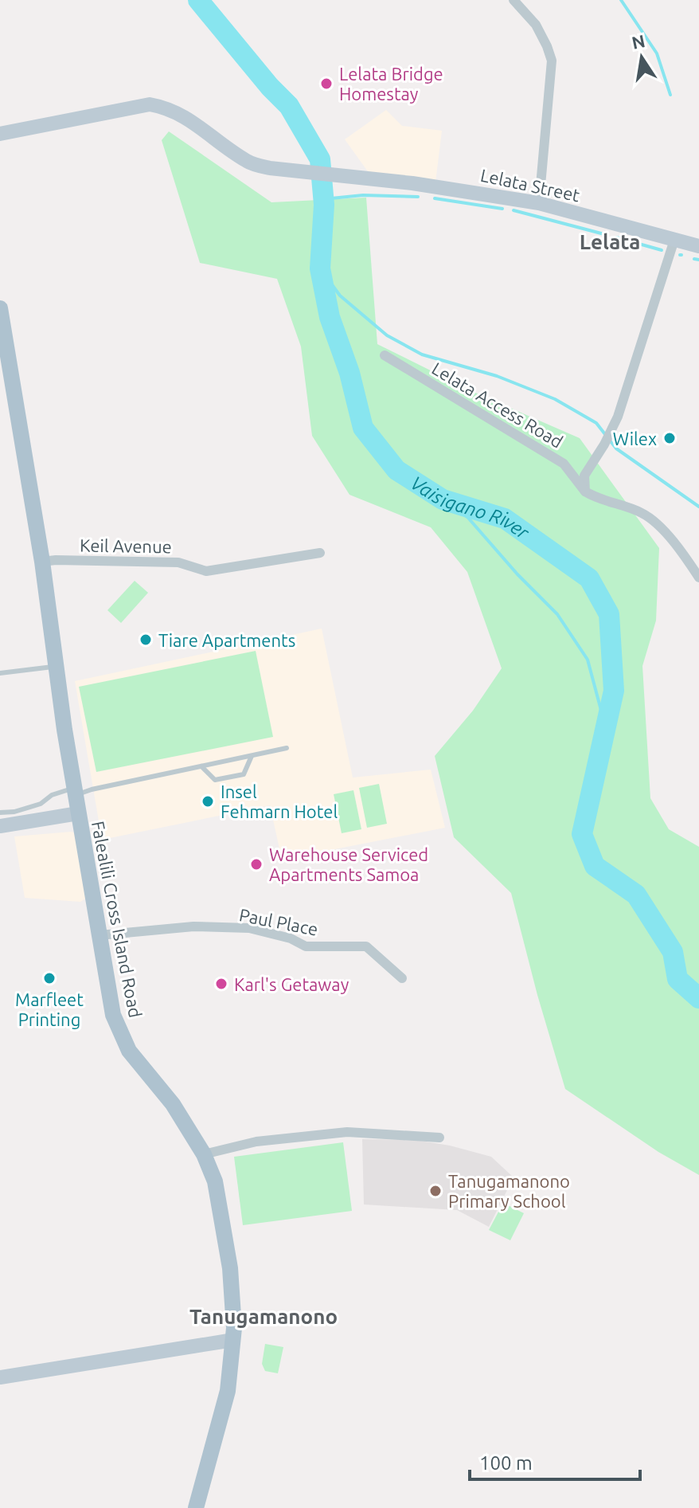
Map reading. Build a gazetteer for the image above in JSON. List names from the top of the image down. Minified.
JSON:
{"streets":{"main road":["Lelata Street","Falealili Cross Island Road"],"street":["Lelata Access Road","Keil Avenue","Paul Place"]},"crossings":[["Keil Avenue","Falealili Cross Island Road"],["Falealili Cross Island Road","Paul Place"]],"districts":["Lelata","Tanugamanono"],"water":["Vaisigano River"],"places":["Lelata Bridge Homestay","Wilex","Tiare Apartments","Insel Fehmarn Hotel","Warehouse Serviced Apartments Samoa","Marfleet Printing","Karl's Getaway","Tanugamanono Primary School"],"scale_bar":"100 m","north":"top"}
